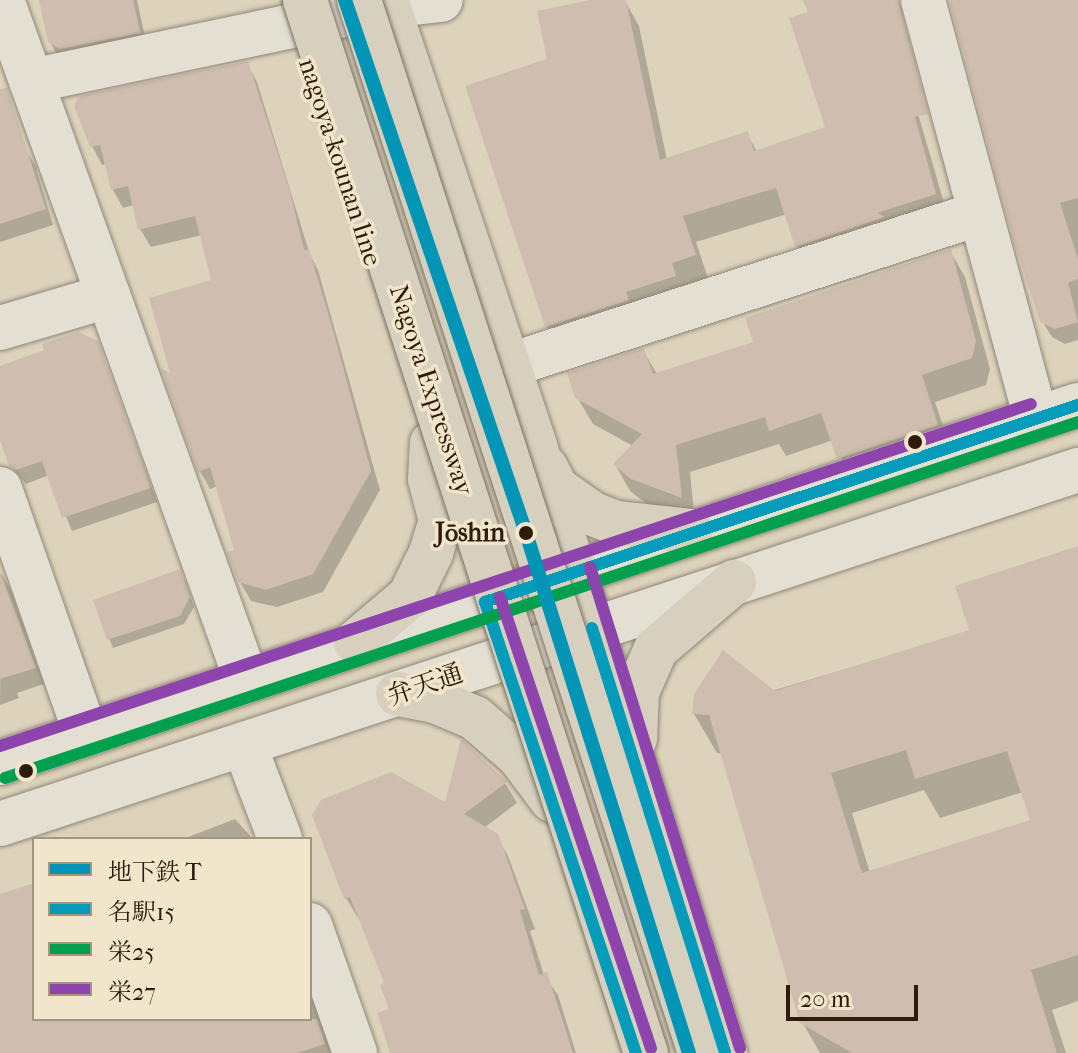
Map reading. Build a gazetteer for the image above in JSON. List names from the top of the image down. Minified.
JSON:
{"streets":{"main road":["nagoya-kounan line","Nagoya Expressway"],"street":["弁天通"]},"crossings":[["nagoya-kounan line","Nagoya Expressway"],["nagoya-kounan line","弁天通"]],"places":["Jōshin"],"lines":["metro line T","transit line 栄27","transit line 名駅15","transit line 栄25"],"legend":["地下鉄 T","名駅15","栄25","栄27"],"scale_bar":"20 m"}
